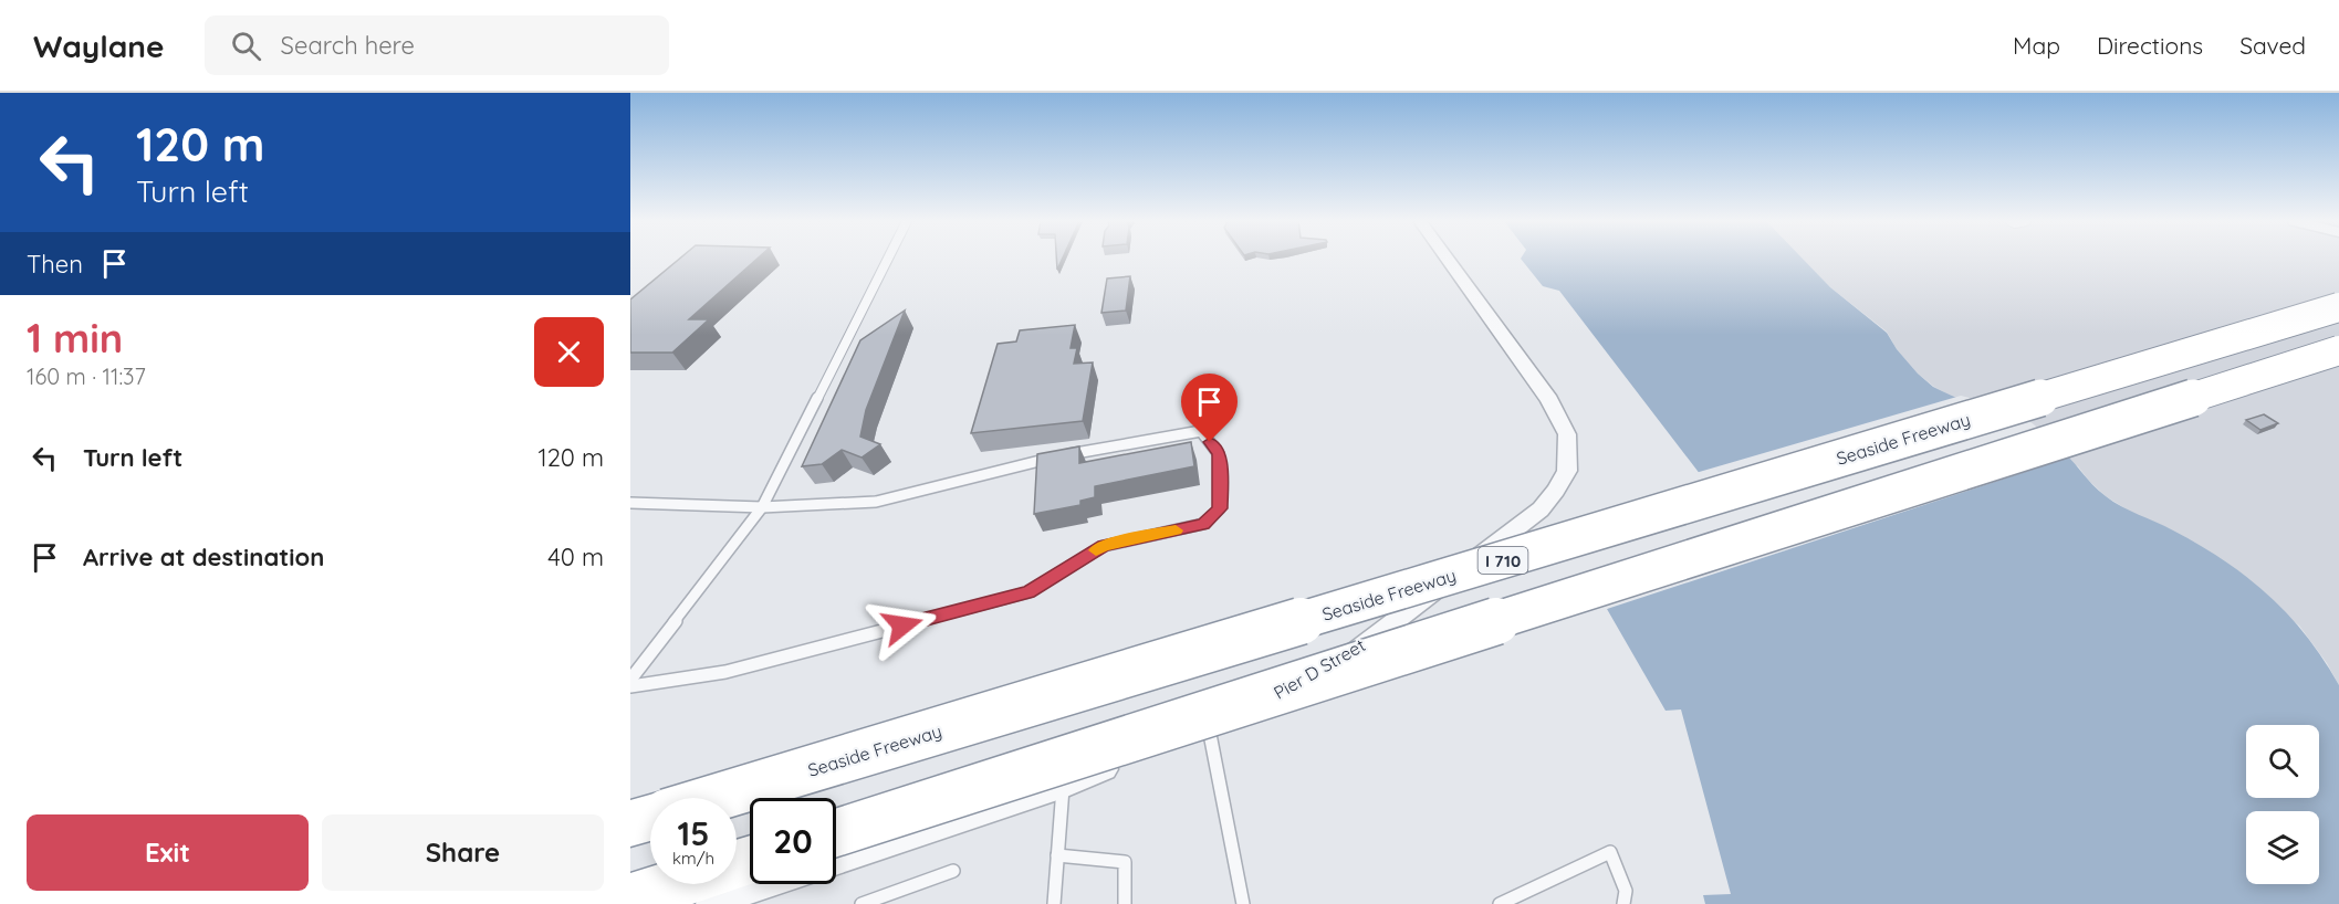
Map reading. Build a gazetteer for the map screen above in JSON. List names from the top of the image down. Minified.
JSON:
{"streets":{"highway":["Seaside Freeway","I 710"],"street":["Pier D Street"]},"page":{"header":"Waylane","search":"Search here","nav":["Map","Directions","Saved"],"turn":["120 m","Turn left"],"then":"Then","heading":["1 min","160 m · 11:37"],"list":[{"name":"Turn left","value":"120 m"},{"name":"Arrive at destination","value":"40 m"}],"speed":"15 km/h","limit":"20","buttons":["Exit","Share"]}}
